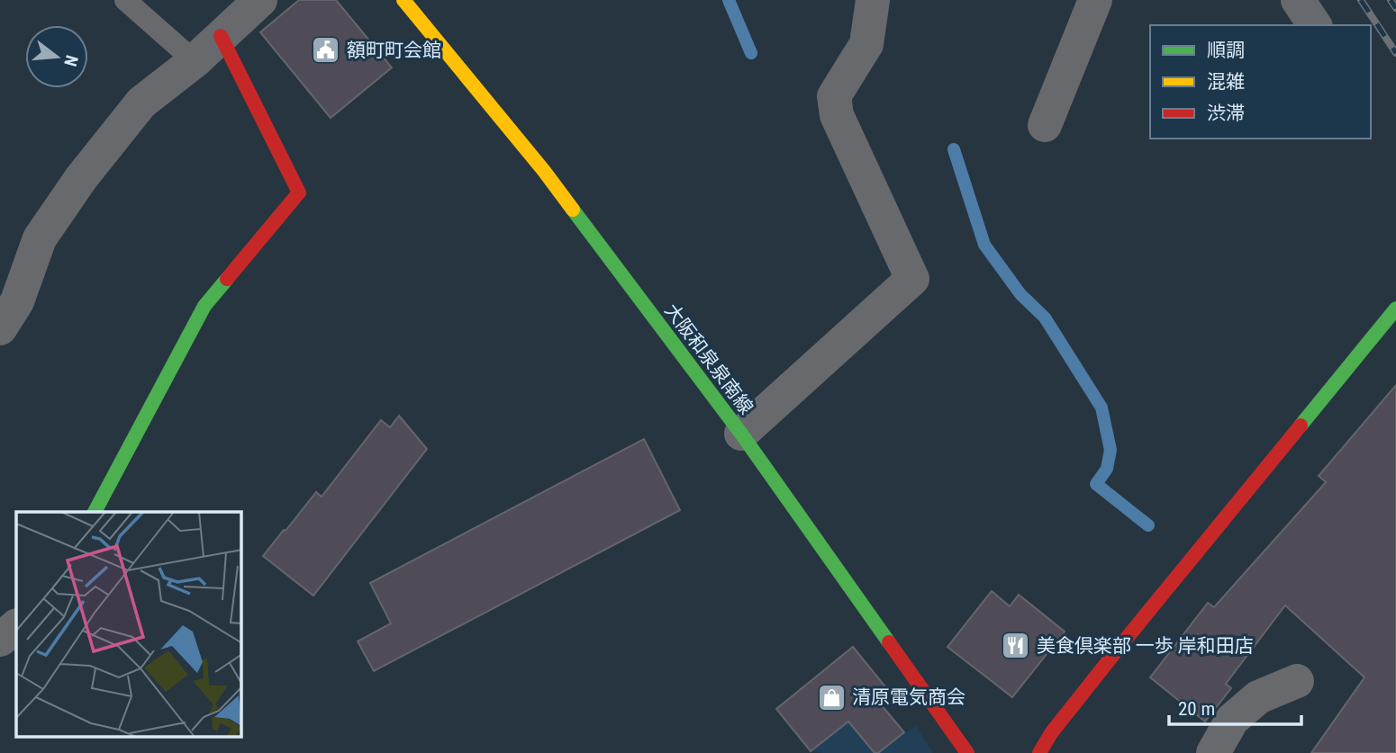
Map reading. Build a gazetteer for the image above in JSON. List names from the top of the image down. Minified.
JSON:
{"streets":{"street":["大阪和泉泉南線"]},"places":{"public building":["額町町会館"],"restaurant":["美食倶楽部 一歩 岸和田店"],"shop":["清原電気商会"]},"legend":["順調","混雑","渋滞"],"scale_bar":"20 m","north":"right"}
